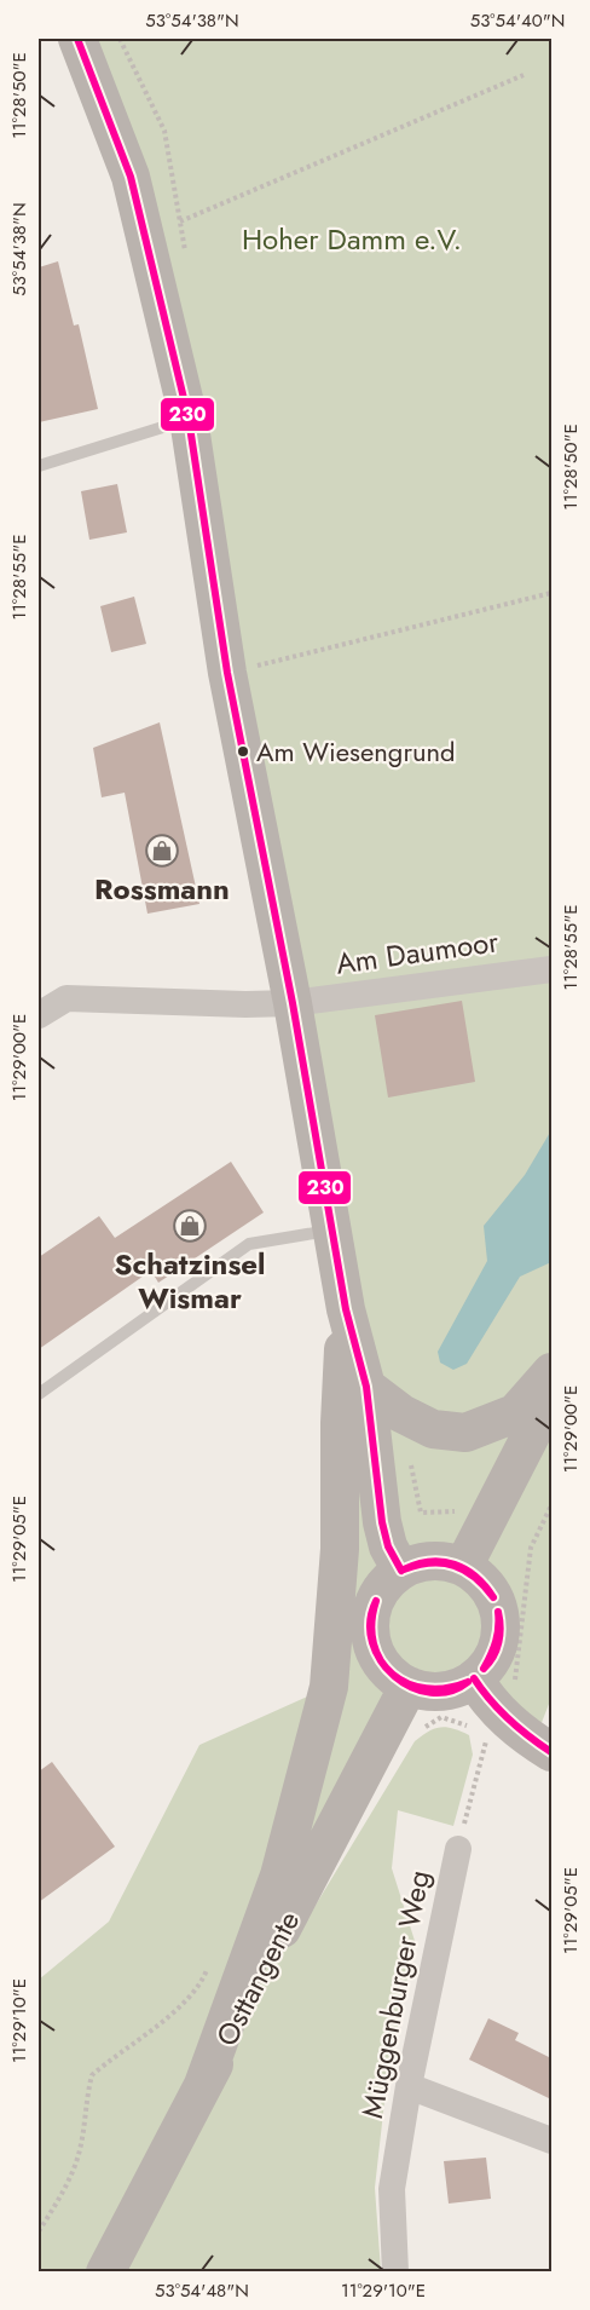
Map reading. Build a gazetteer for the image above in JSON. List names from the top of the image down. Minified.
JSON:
{"streets":{"main road":["Osttangente"],"street":["Am Daumoor","Müggenburger Weg"]},"parks":["Hoher Damm e.V."],"places":{"other":["Am Wiesengrund"],"shop":["Rossmann","Schatzinsel Wismar"]},"lines":["transit line 230"],"coordinates":["53°54'38\"N","53°54'40\"N","11°28'50\"E","11°28'55\"E","11°29'00\"E","11°29'05\"E","11°29'10\"E","53°54'48\"N"]}
